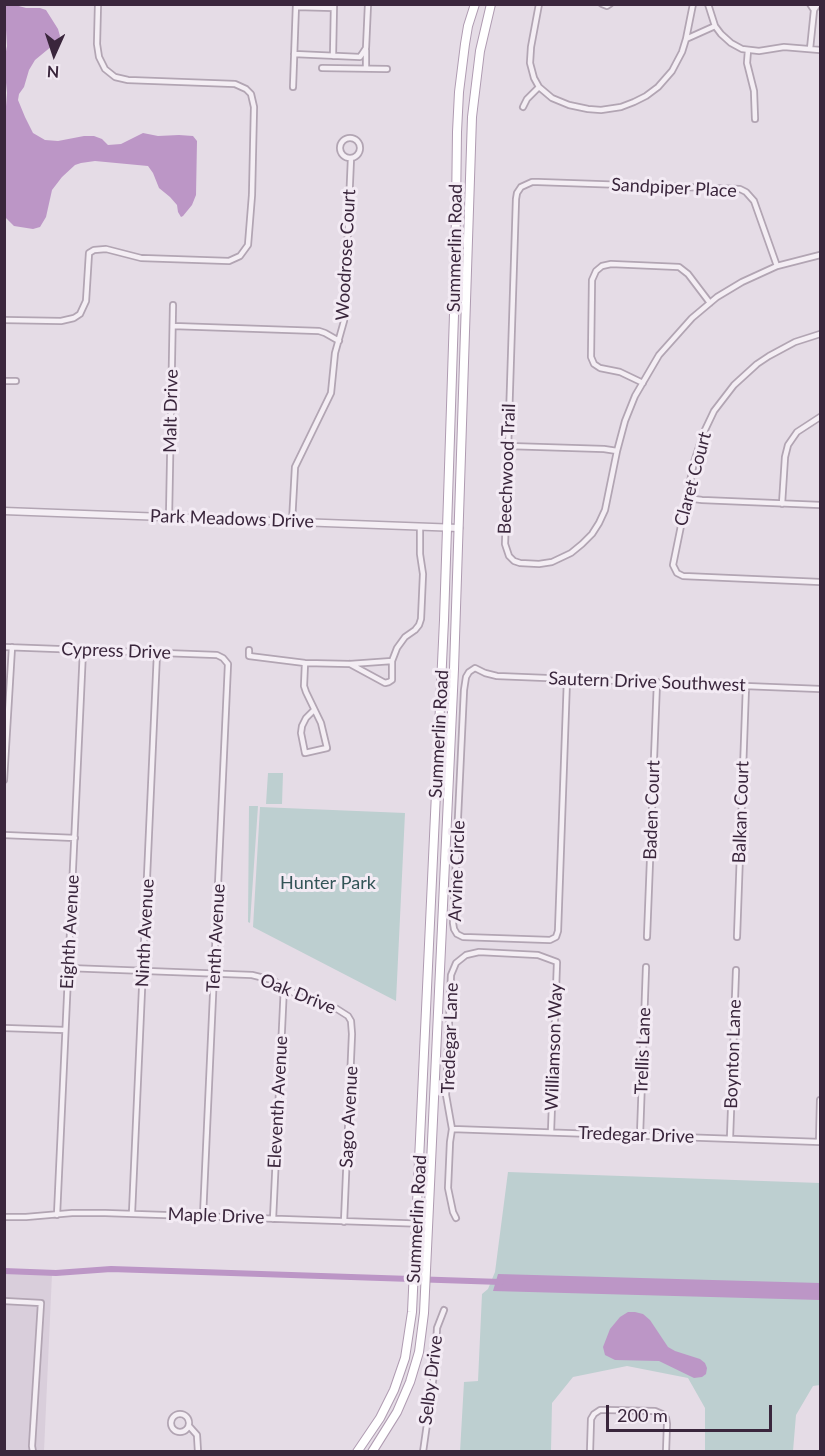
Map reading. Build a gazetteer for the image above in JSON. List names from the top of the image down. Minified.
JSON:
{"streets":{"main road":["Summerlin Road"],"street":["Sandpiper Place","Woodrose Court","Malt Drive","Beechwood Trail","Claret Court","Park Meadows Drive","Cypress Drive","Sautern Drive Southwest","Baden Court","Balkan Court","Arvine Circle","Eighth Avenue","Ninth Avenue","Tenth Avenue","Oak Drive","Tredegar Lane","Williamson Way","Trellis Lane","Boynton Lane","Eleventh Avenue","Sago Avenue","Tredegar Drive","Maple Drive","Selby Drive"]},"crossings":[["Sandpiper Place","Beechwood Trail"],["Summerlin Road","Park Meadows Drive"],["Summerlin Road","Maple Drive"],["Woodrose Court","Park Meadows Drive"],["Malt Drive","Park Meadows Drive"],["Cypress Drive","Eighth Avenue"],["Cypress Drive","Ninth Avenue"],["Cypress Drive","Tenth Avenue"],["Sautern Drive Southwest","Baden Court"],["Sautern Drive Southwest","Balkan Court"],["Sautern Drive Southwest","Arvine Circle"],["Eighth Avenue","Oak Drive"],["Eighth Avenue","Maple Drive"],["Ninth Avenue","Oak Drive"],["Ninth Avenue","Maple Drive"],["Tenth Avenue","Oak Drive"],["Tenth Avenue","Maple Drive"],["Oak Drive","Eleventh Avenue"],["Oak Drive","Sago Avenue"],["Tredegar Lane","Williamson Way"],["Tredegar Lane","Tredegar Drive"],["Williamson Way","Tredegar Drive"],["Trellis Lane","Tredegar Drive"],["Boynton Lane","Tredegar Drive"],["Eleventh Avenue","Maple Drive"],["Sago Avenue","Maple Drive"]],"parks":["Hunter Park"],"scale_bar":"200 m","north":"bottom"}
